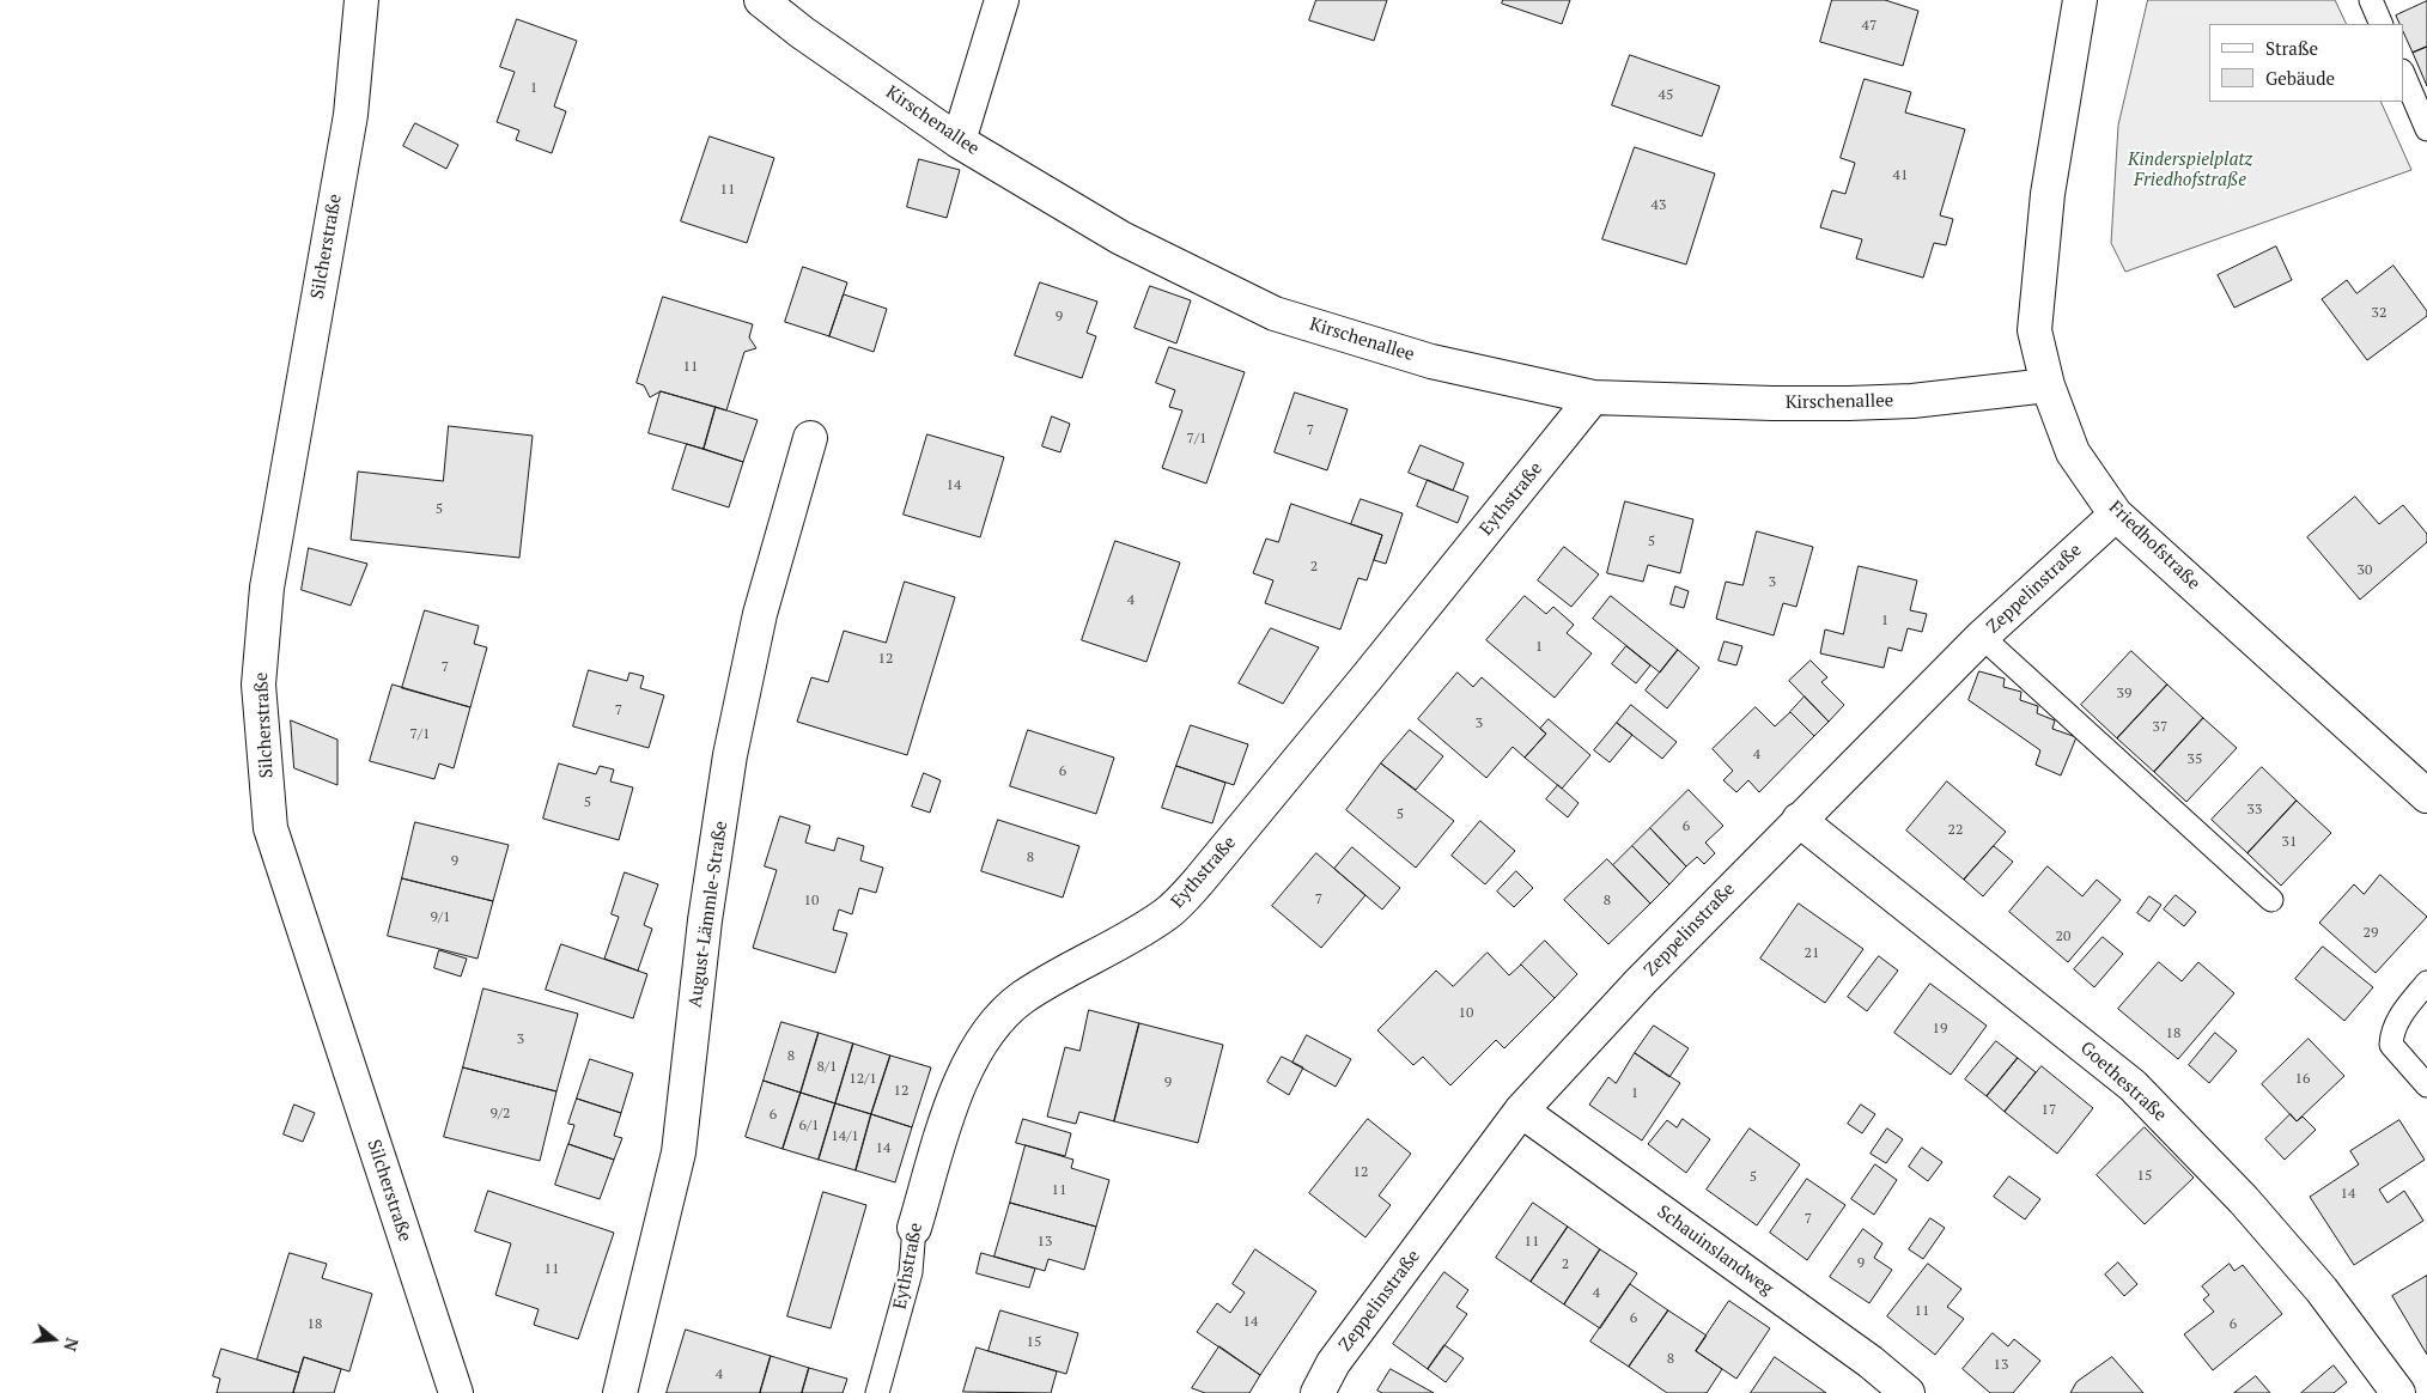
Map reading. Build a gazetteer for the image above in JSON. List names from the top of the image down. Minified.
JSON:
{"streets":{"street":["Kirschenallee","Silcherstraße","Eythstraße","Friedhofstraße","Zeppelinstraße","August-Lämmle-Straße","Goethestraße","Schauinslandweg"]},"crossings":[["Kirschenallee","Eythstraße"],["Kirschenallee","Friedhofstraße"],["Friedhofstraße","Zeppelinstraße"],["Zeppelinstraße","Goethestraße"],["Zeppelinstraße","Schauinslandweg"]],"parks":["Kinderspielplatz Friedhofstraße"],"house_numbers":["47","1","45","41","11","43","32","9","11","7","7/1","14","5","5","2","30","3","4","1","1","12","7","39","7","3","37","7/1","4","35","6","5","33","5","6","22","31","8","9","7","10","8","9/1","29","20","21","10","19","18","3","8","8/1","12/1","16","9","12","1","17","9/2","6","6/1","14/1","14","12","15","5","11","14","7","13","11","9","2","11","4","11","6","14","18","6","15","8","13","4"],"legend":["Straße","Gebäude"],"north":"right"}
